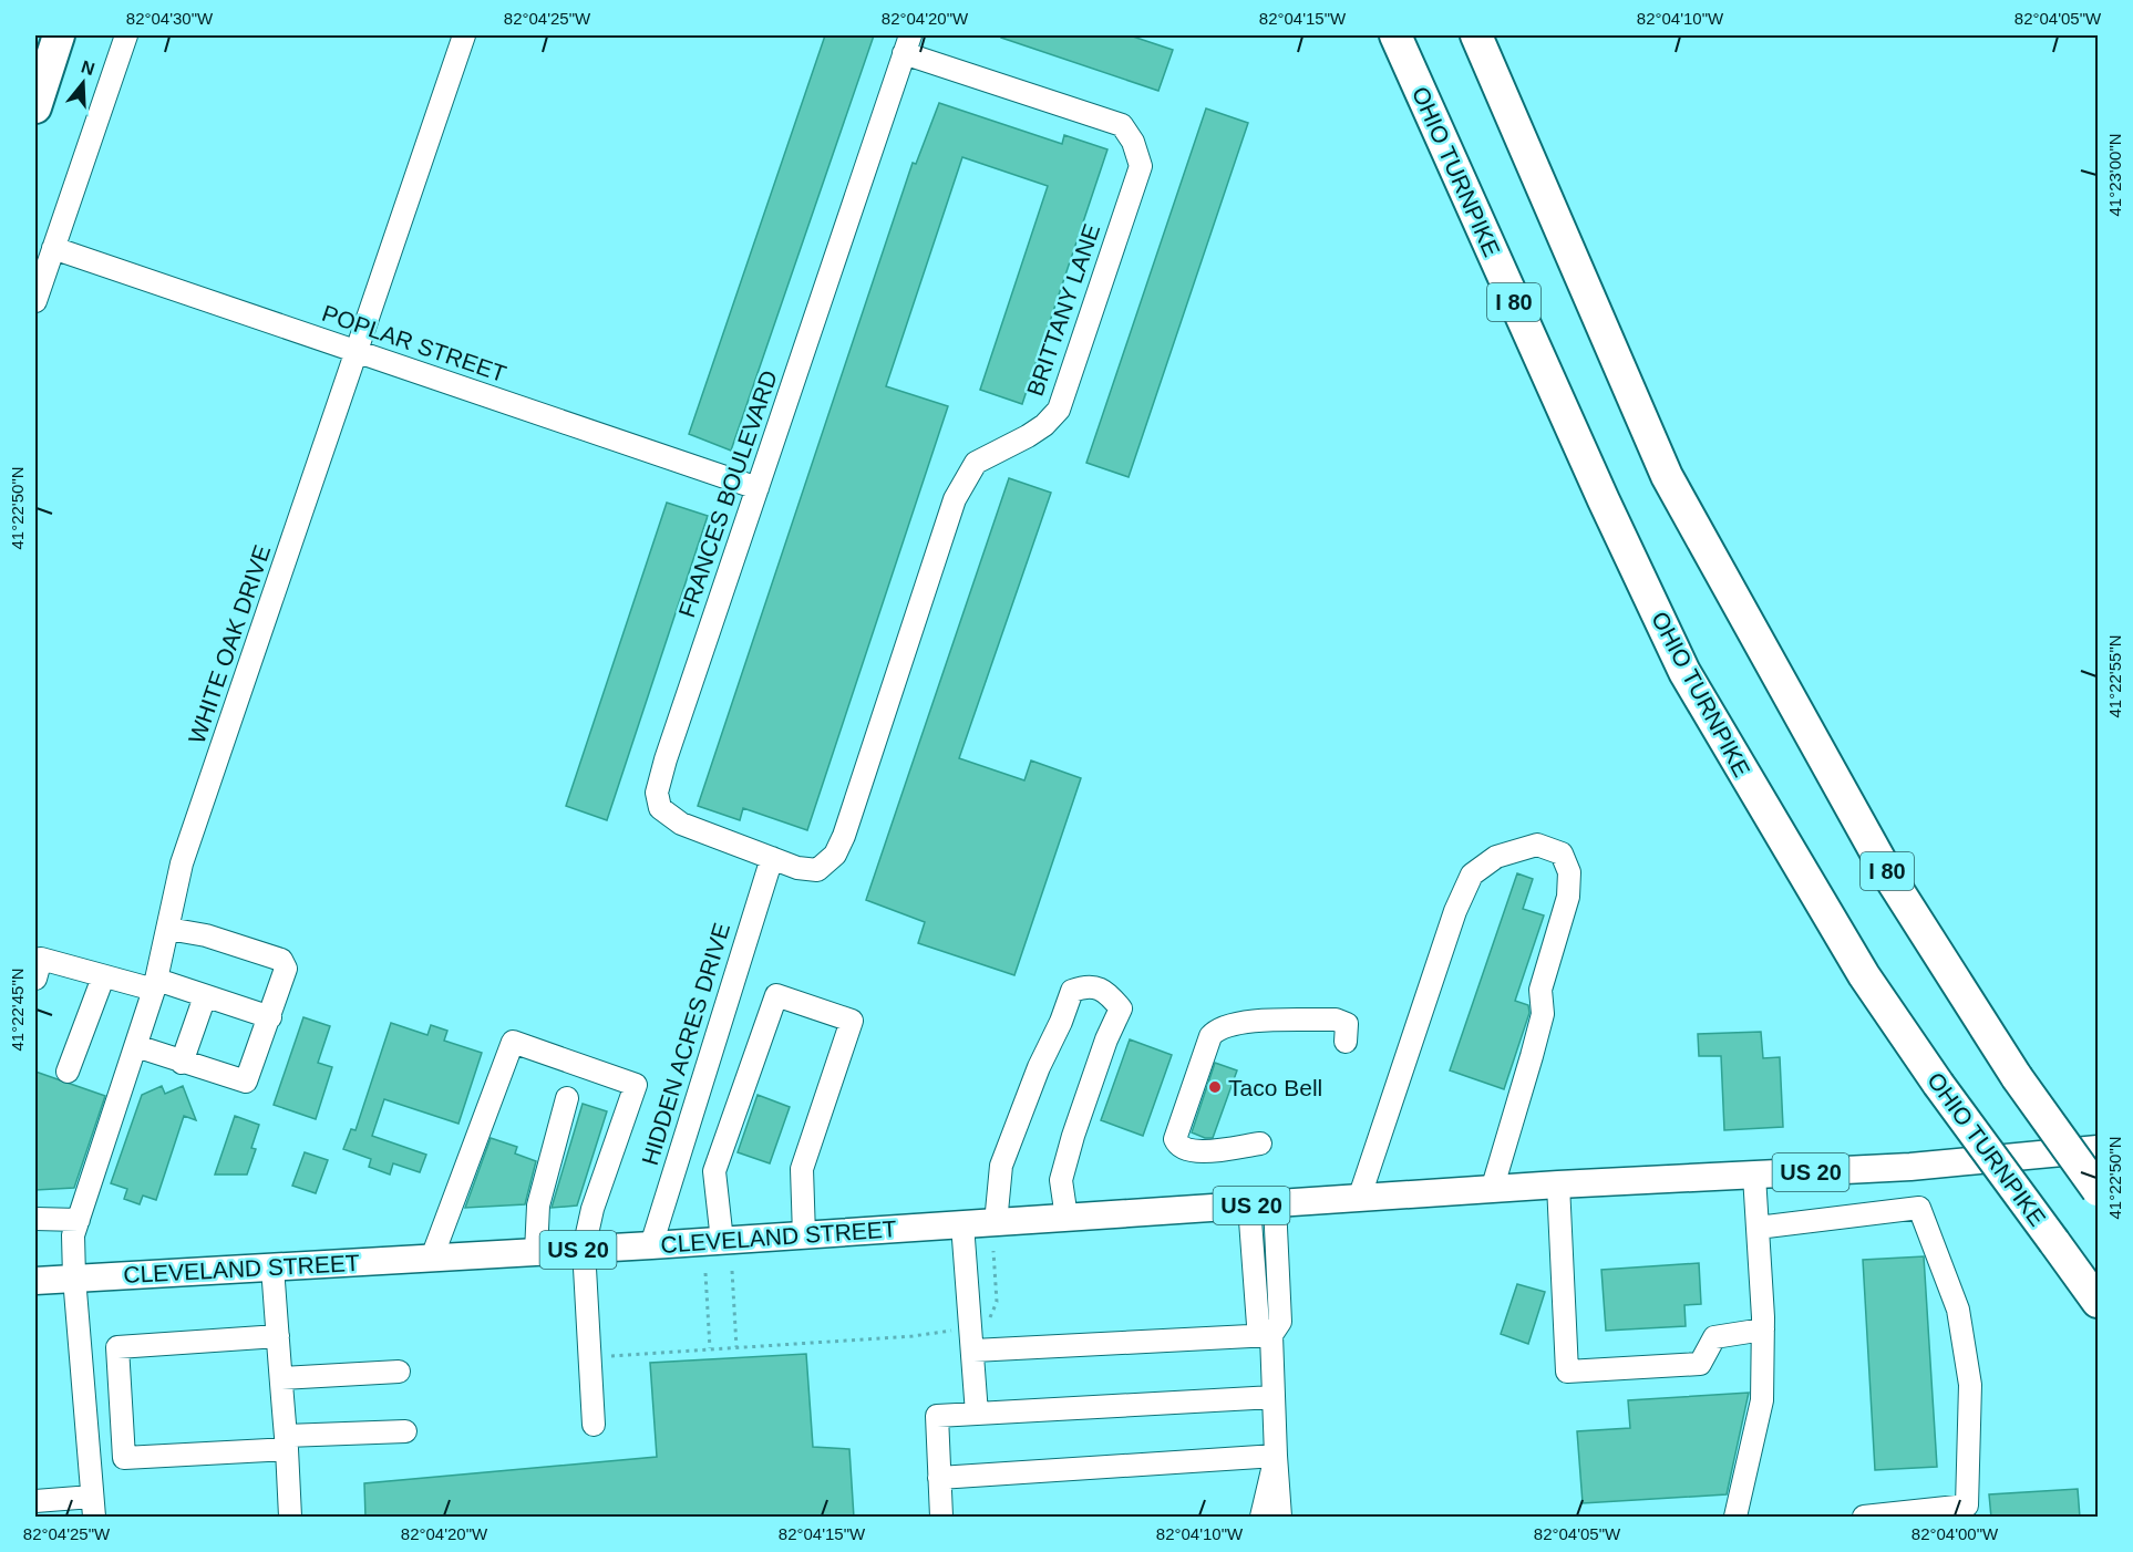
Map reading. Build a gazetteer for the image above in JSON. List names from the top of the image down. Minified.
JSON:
{"streets":{"highway":["OHIO TURNPIKE","I 80"],"main road":["US 20","CLEVELAND STREET"],"street":["BRITTANY LANE","POPLAR STREET","FRANCES BOULEVARD","WHITE OAK DRIVE","HIDDEN ACRES DRIVE"]},"crossings":[["BRITTANY LANE","FRANCES BOULEVARD"],["POPLAR STREET","FRANCES BOULEVARD"],["POPLAR STREET","WHITE OAK DRIVE"],["FRANCES BOULEVARD","HIDDEN ACRES DRIVE"],["WHITE OAK DRIVE","CLEVELAND STREET"],["HIDDEN ACRES DRIVE","CLEVELAND STREET"],["US 20","CLEVELAND STREET"]],"places":["Taco Bell"],"north":"top","coordinates":["82°04'30\"W","82°04'25\"W","82°04'20\"W","82°04'15\"W","82°04'10\"W","82°04'05\"W","41°23'00\"N","41°22'50\"N","41°22'55\"N","41°22'45\"N","82°04'00\"W"]}
